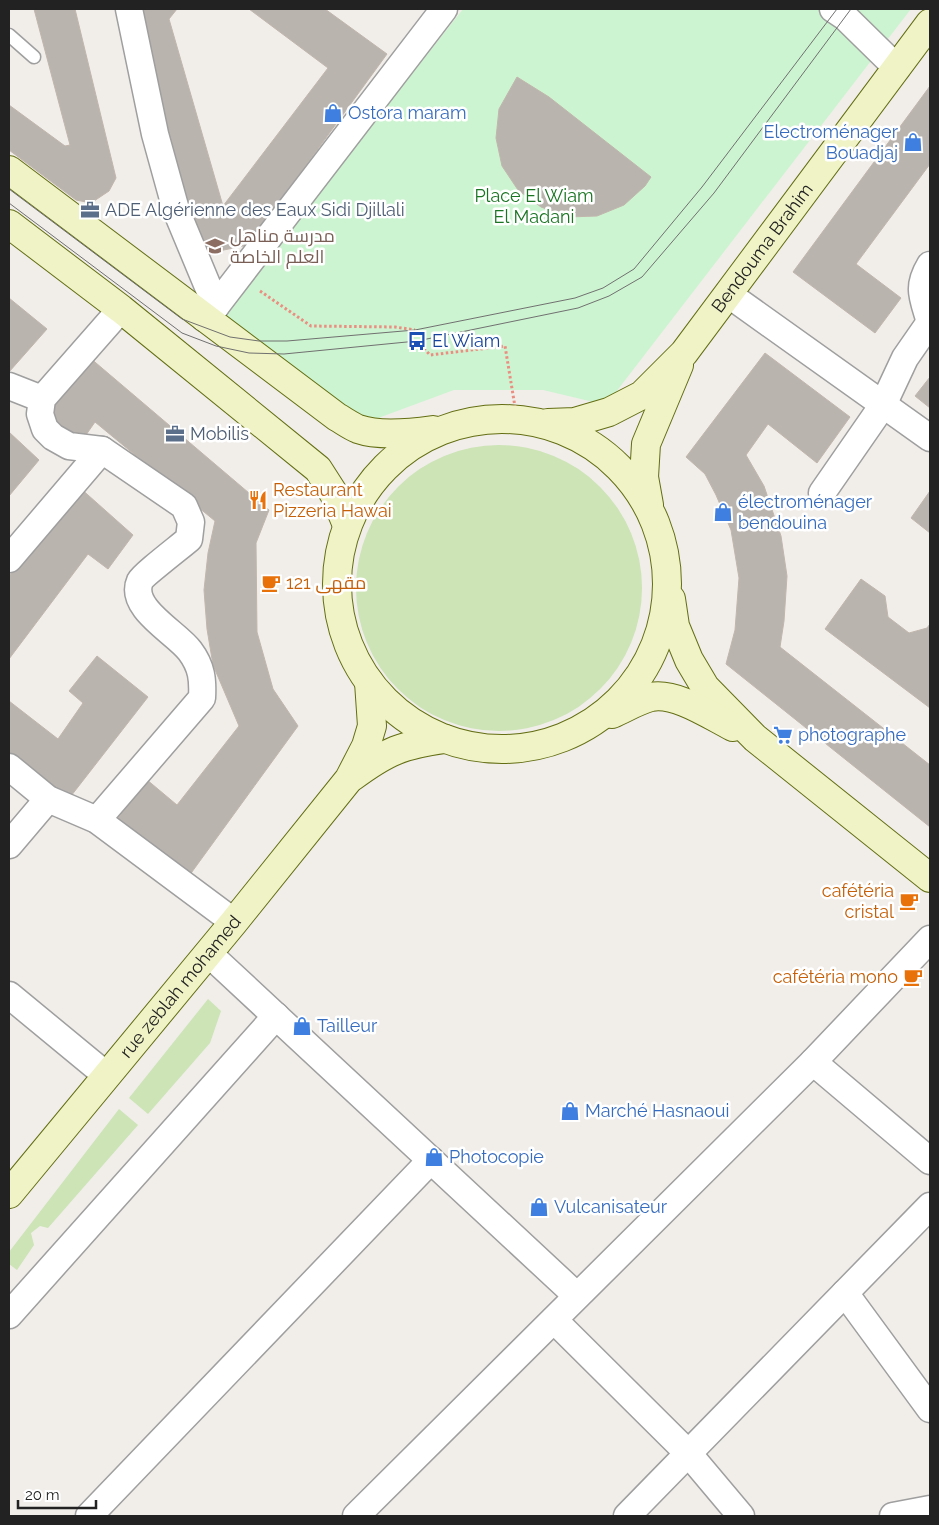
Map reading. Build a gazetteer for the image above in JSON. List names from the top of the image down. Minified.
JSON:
{"streets":{"main road":["Bendouma Brahim","rue zeblah mohamed"]},"parks":["Place El Wiam El Madani"],"places":{"shop":["Ostora maram","Electroménager Bouadjaj","électroménager bendouina","Tailleur","Marché Hasnaoui","Photocopie","Vulcanisateur"],"office":["ADE Algérienne des Eaux Sidi Djillali","Mobilis"],"school or university":["مدرسة مناهل العلم الخاصة"],"bus stop":["El Wiam"],"restaurant":["Restaurant Pizzeria Hawai"],"cafe":["مقهى 121","cafétéria cristal","cafétéria mono"],"supermarket":["photographe"]},"scale_bar":"20 m"}
